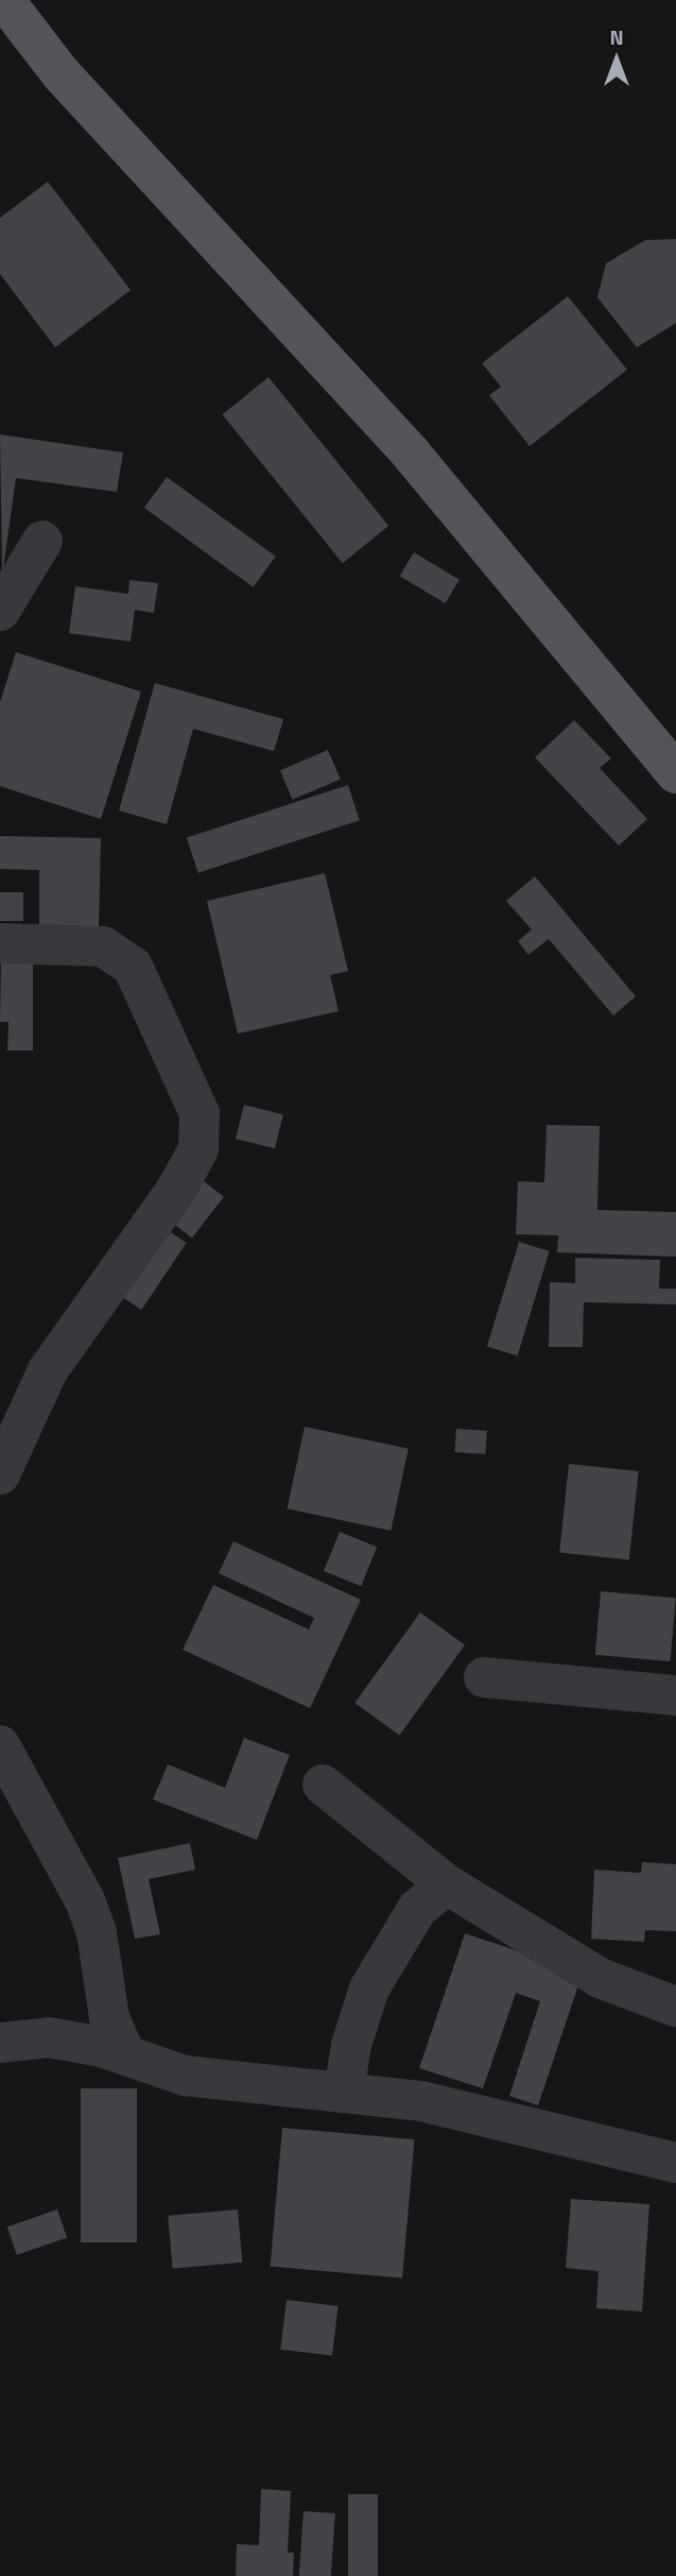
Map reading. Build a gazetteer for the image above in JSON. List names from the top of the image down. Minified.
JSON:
{"north":"top"}
